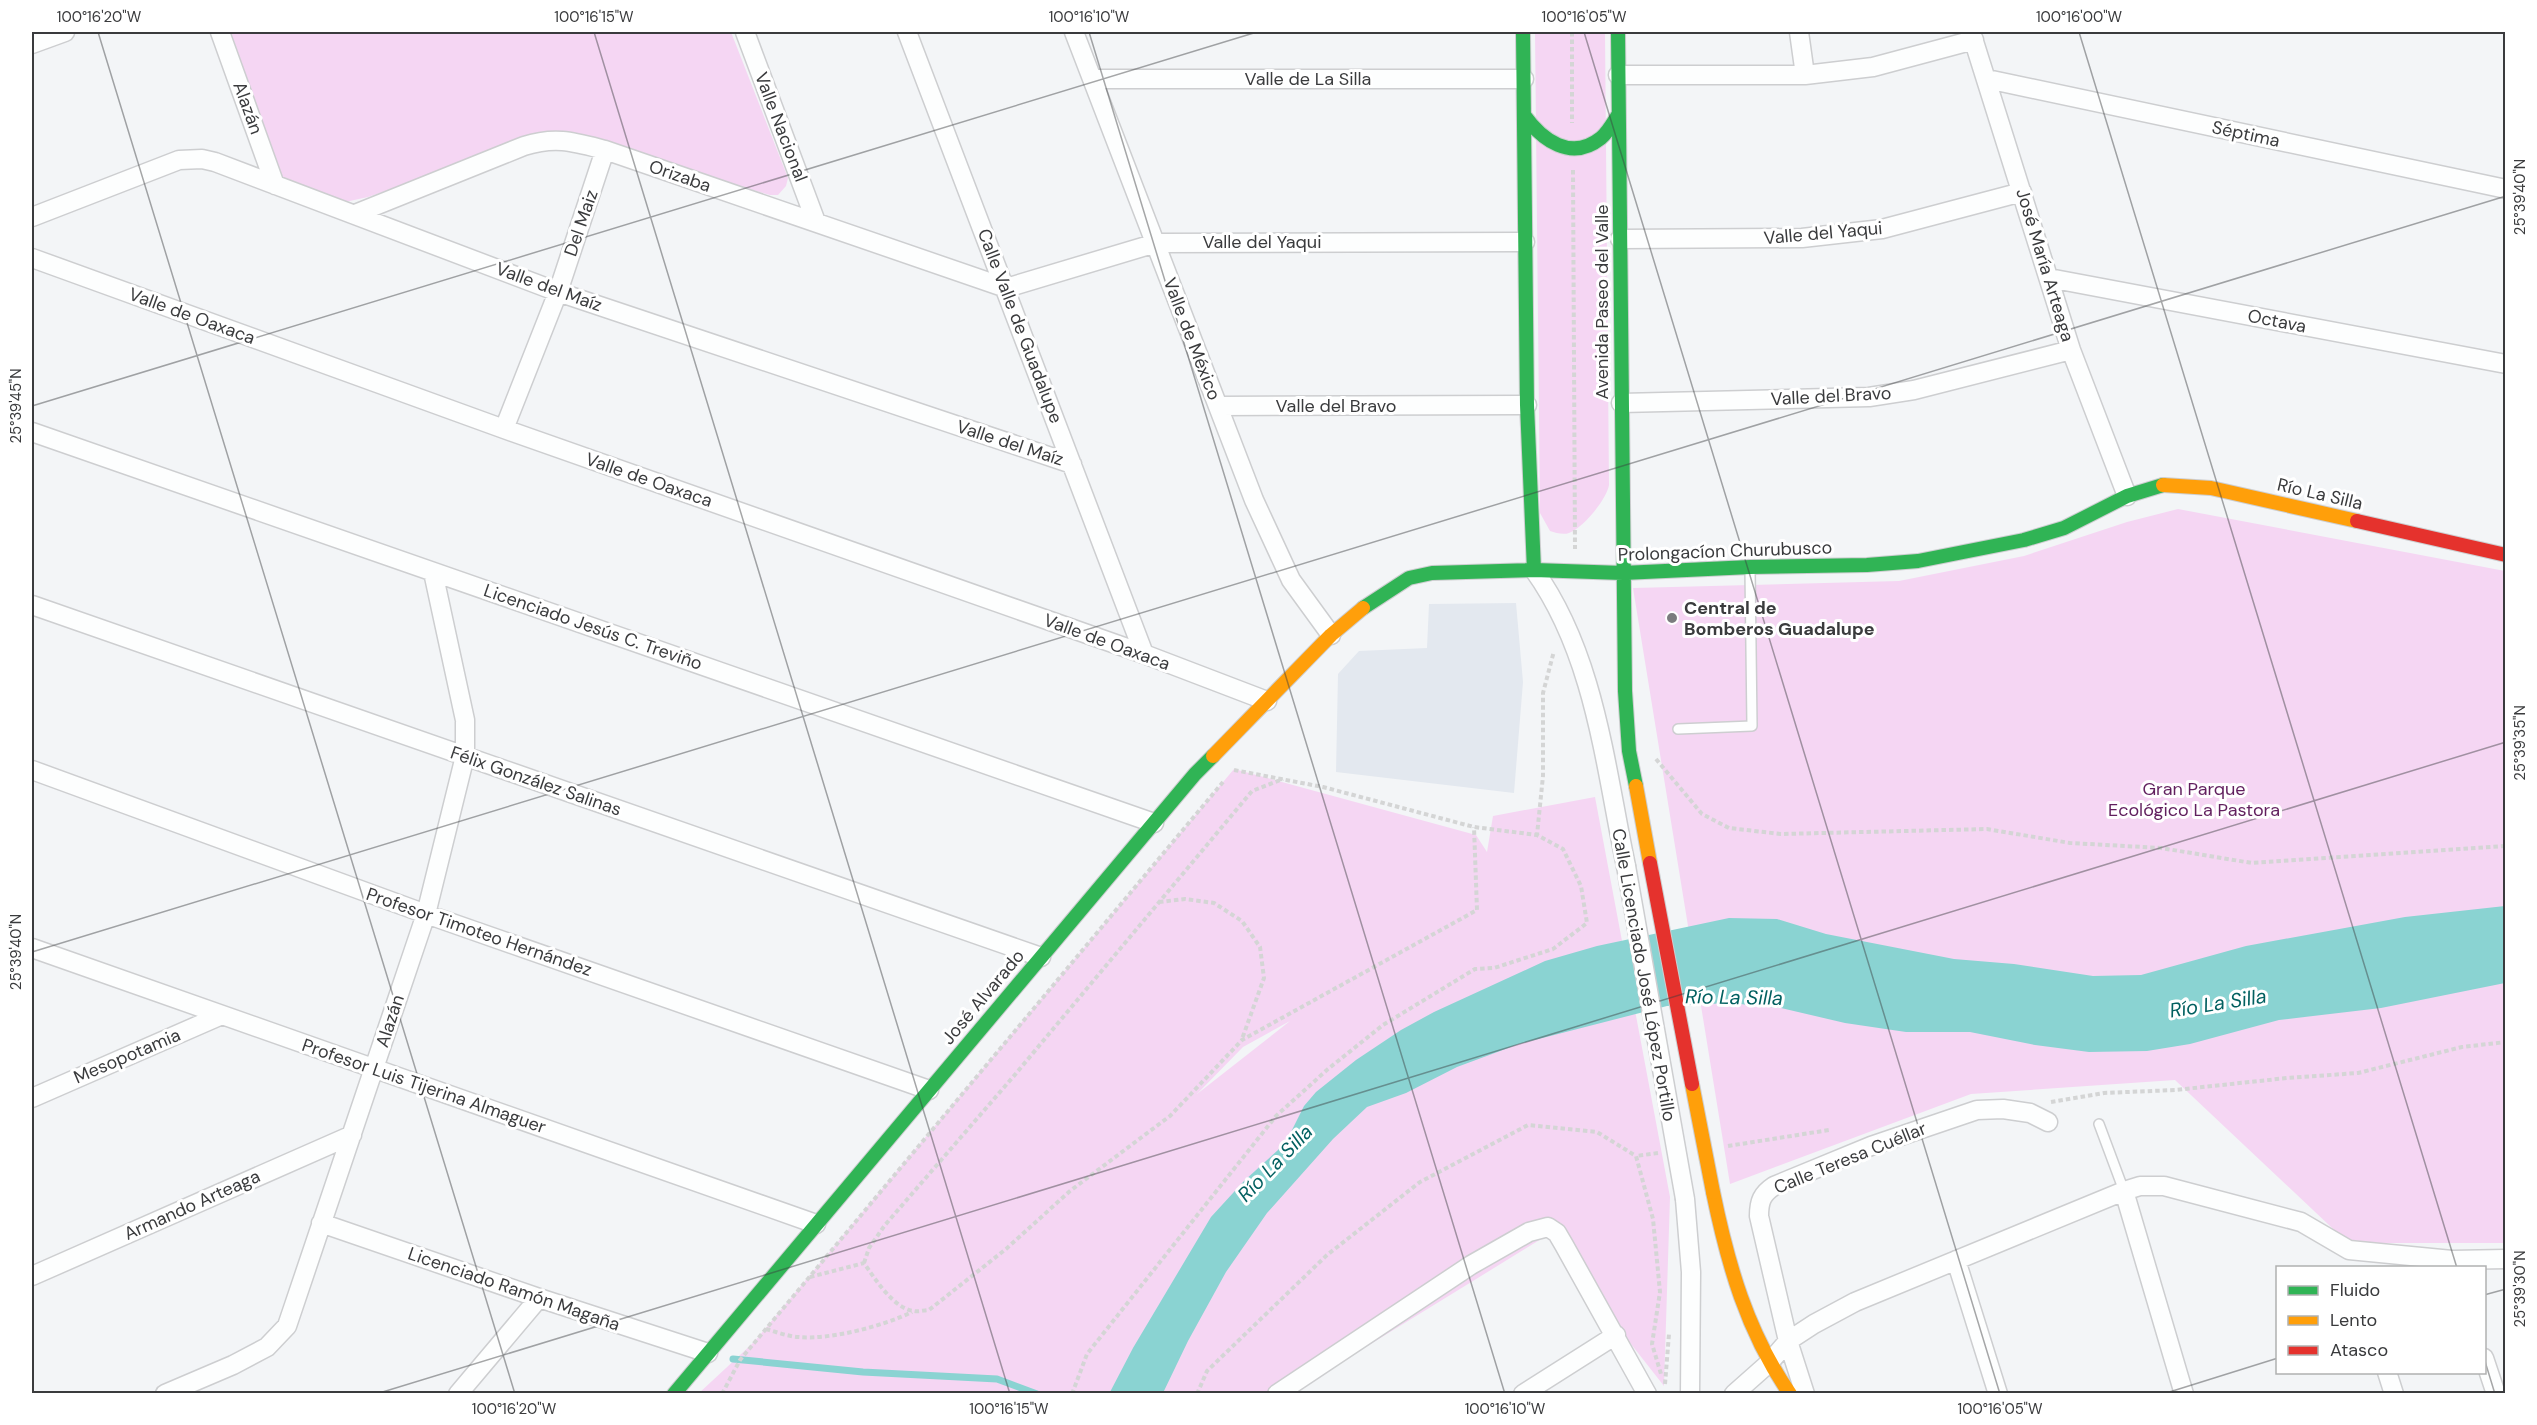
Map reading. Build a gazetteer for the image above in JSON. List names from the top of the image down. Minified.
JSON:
{"streets":{"street":["Valle de La Silla","Alazán","Valle Nacional","Séptima","Orizaba","Del Maiz","Valle del Yaqui","José María Arteaga","Valle del Maíz","Avenida Paseo del Valle","Valle de Oaxaca","Octava","Calle Valle de Guadalupe","Valle de México","Valle del Bravo","Río La Silla","Prolongacíon Churubusco","Licenciado Jesús C. Treviño","Félix González Salinas","Profesor Timoteo Hernández","Calle Licenciado José López Portillo","José Alvarado","Mesopotamia","Profesor Luis Tijerina Almaguer","Calle Teresa Cuéllar","Armando Arteaga","Licenciado Ramón Magaña"]},"crossings":[["Valle de La Silla","Valle de México"],["Alazán","Valle del Maíz"],["Alazán","Licenciado Jesús C. Treviño"],["Alazán","Félix González Salinas"],["Alazán","Profesor Timoteo Hernández"],["Alazán","Profesor Luis Tijerina Almaguer"],["Alazán","Armando Arteaga"],["Alazán","Licenciado Ramón Magaña"],["Valle Nacional","Orizaba"],["Séptima","José María Arteaga"],["Orizaba","Del Maiz"],["Orizaba","Valle del Yaqui"],["Orizaba","Valle del Maíz"],["Orizaba","Calle Valle de Guadalupe"],["Del Maiz","Valle del Maíz"],["Del Maiz","Valle de Oaxaca"],["Valle del Yaqui","José María Arteaga"],["Valle del Yaqui","Avenida Paseo del Valle"],["Valle del Yaqui","Calle Valle de Guadalupe"],["Valle del Yaqui","Valle de México"],["José María Arteaga","Octava"],["José María Arteaga","Valle del Bravo"],["José María Arteaga","Río La Silla"],["José María Arteaga","Prolongacíon Churubusco"],["Valle del Maíz","Calle Valle de Guadalupe"],["Avenida Paseo del Valle","Valle del Bravo"],["Avenida Paseo del Valle","Prolongacíon Churubusco"],["Avenida Paseo del Valle","Calle Licenciado José López Portillo"],["Valle de Oaxaca","Calle Valle de Guadalupe"],["Valle de Oaxaca","José Alvarado"],["Valle de México","Valle del Bravo"],["Valle de México","Prolongacíon Churubusco"],["Valle de México","José Alvarado"],["Río La Silla","Prolongacíon Churubusco"],["Prolongacíon Churubusco","Calle Licenciado José López Portillo"],["Prolongacíon Churubusco","José Alvarado"],["Licenciado Jesús C. Treviño","José Alvarado"],["Félix González Salinas","José Alvarado"],["Profesor Timoteo Hernández","José Alvarado"],["José Alvarado","Profesor Luis Tijerina Almaguer"],["José Alvarado","Licenciado Ramón Magaña"],["Mesopotamia","Profesor Luis Tijerina Almaguer"]],"water":["Río La Silla"],"parks":["Gran Parque Ecológico La Pastora"],"places":["Central de Bomberos Guadalupe"],"legend":["Fluido","Lento","Atasco"],"coordinates":["100°16'20\"W","100°16'15\"W","100°16'10\"W","100°16'05\"W","100°16'00\"W","25°39'40\"N","25°39'45\"N","25°39'35\"N","25°39'30\"N"]}
